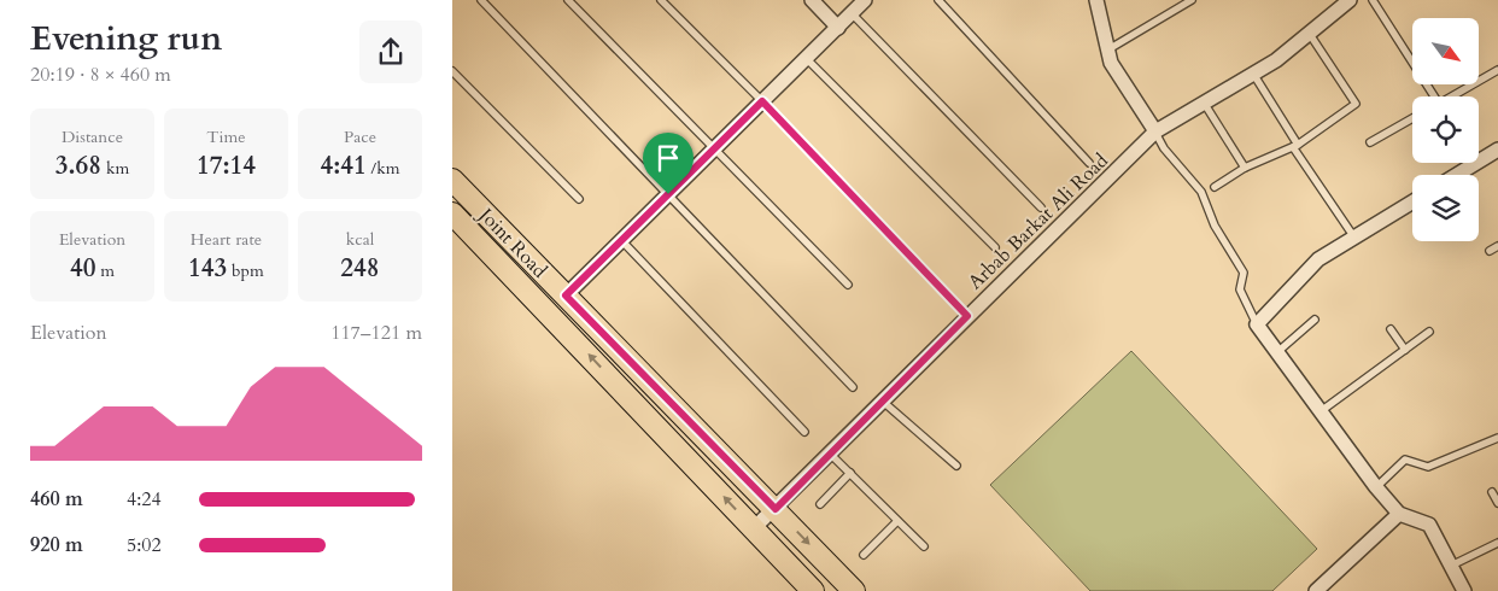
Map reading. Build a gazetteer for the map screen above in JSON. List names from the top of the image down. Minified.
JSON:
{"streets":{"main road":["Joint Road"],"street":["Arbab Barkat Ali Road"]},"crossings":[["Arbab Barkat Ali Road","Joint Road"]],"north":"bottom right","page":{"heading":["Evening run","20:19 · 8 × 460 m"],"stats":[["Distance","3.68 km"],["Time","17:14"],["Pace","4:41 /km"],["Elevation","40 m"],["Heart rate","143 bpm"],["kcal","248"]],"chart":["Elevation","117–121 m"],"list":[{"name":"460 m","note":"4:24"},{"name":"920 m","note":"5:02"}]}}
